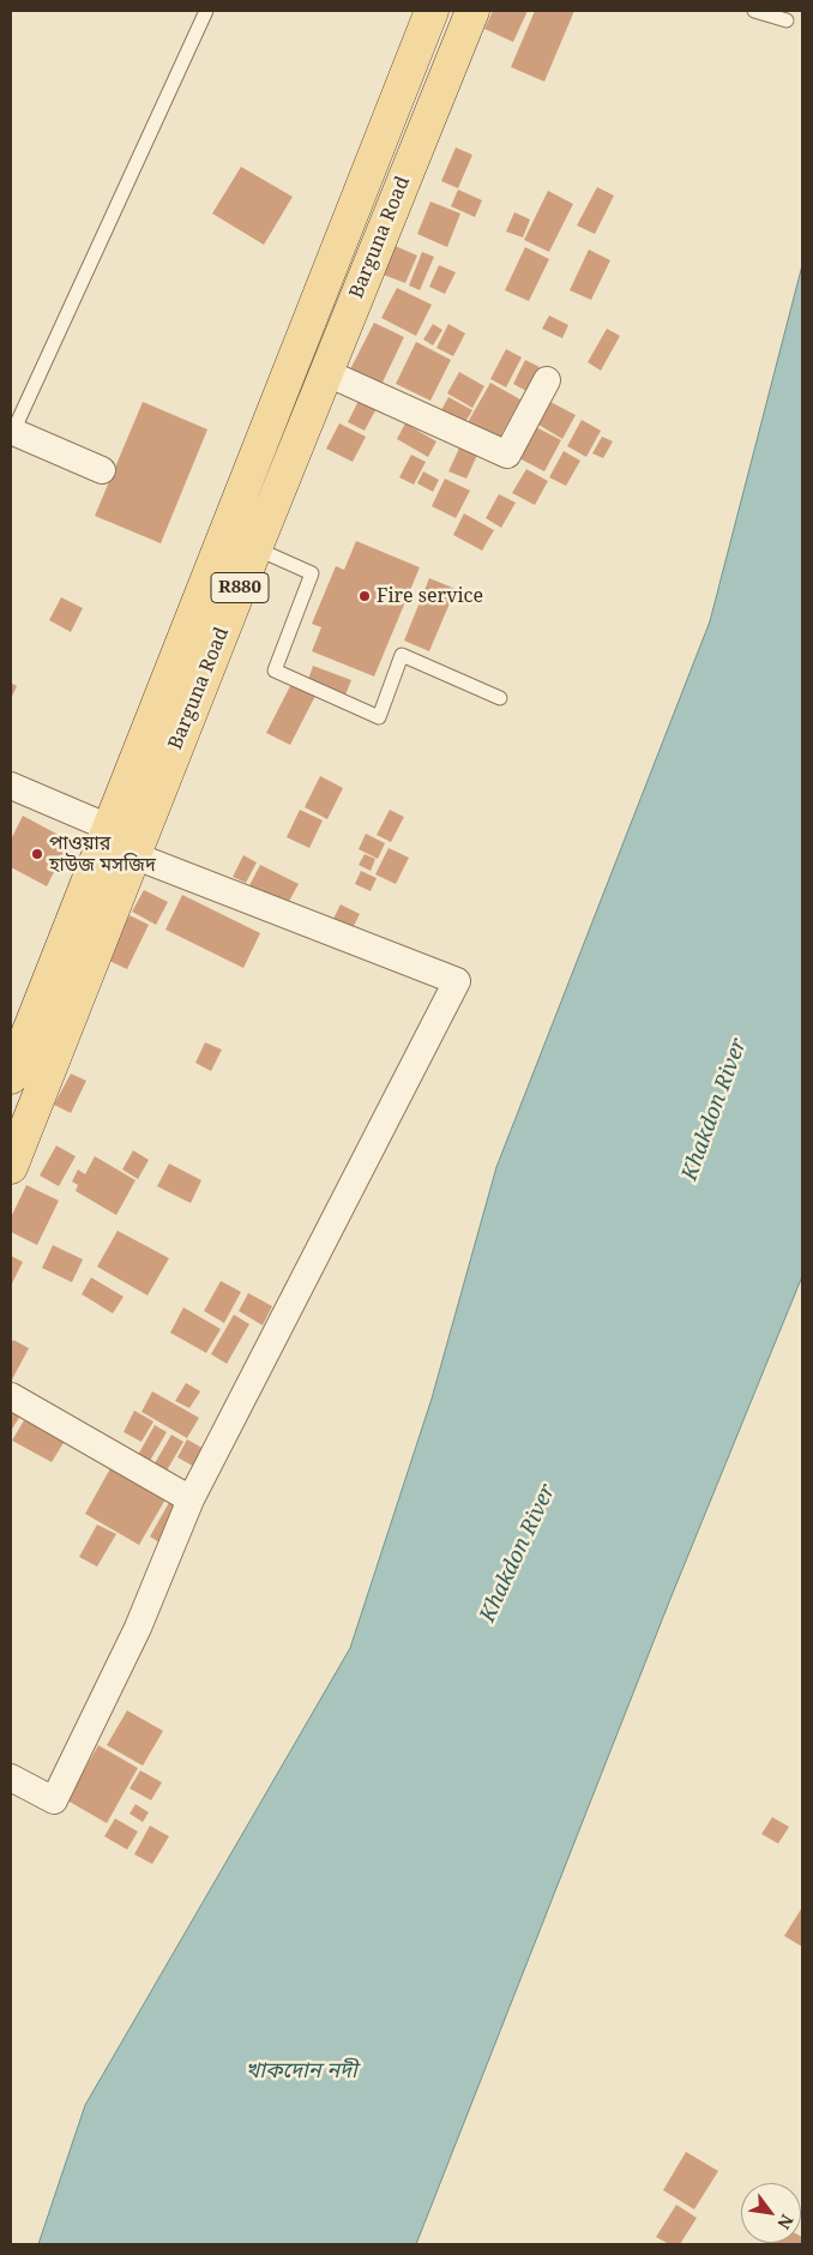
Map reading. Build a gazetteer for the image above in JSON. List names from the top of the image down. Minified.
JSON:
{"streets":{"main road":["Barguna Road","R880"]},"water":["Khakdon River","খাকদোন নদী"],"places":["Fire service","পাওয়ার হাউজ মসজিদ"],"north":"bottom right"}
